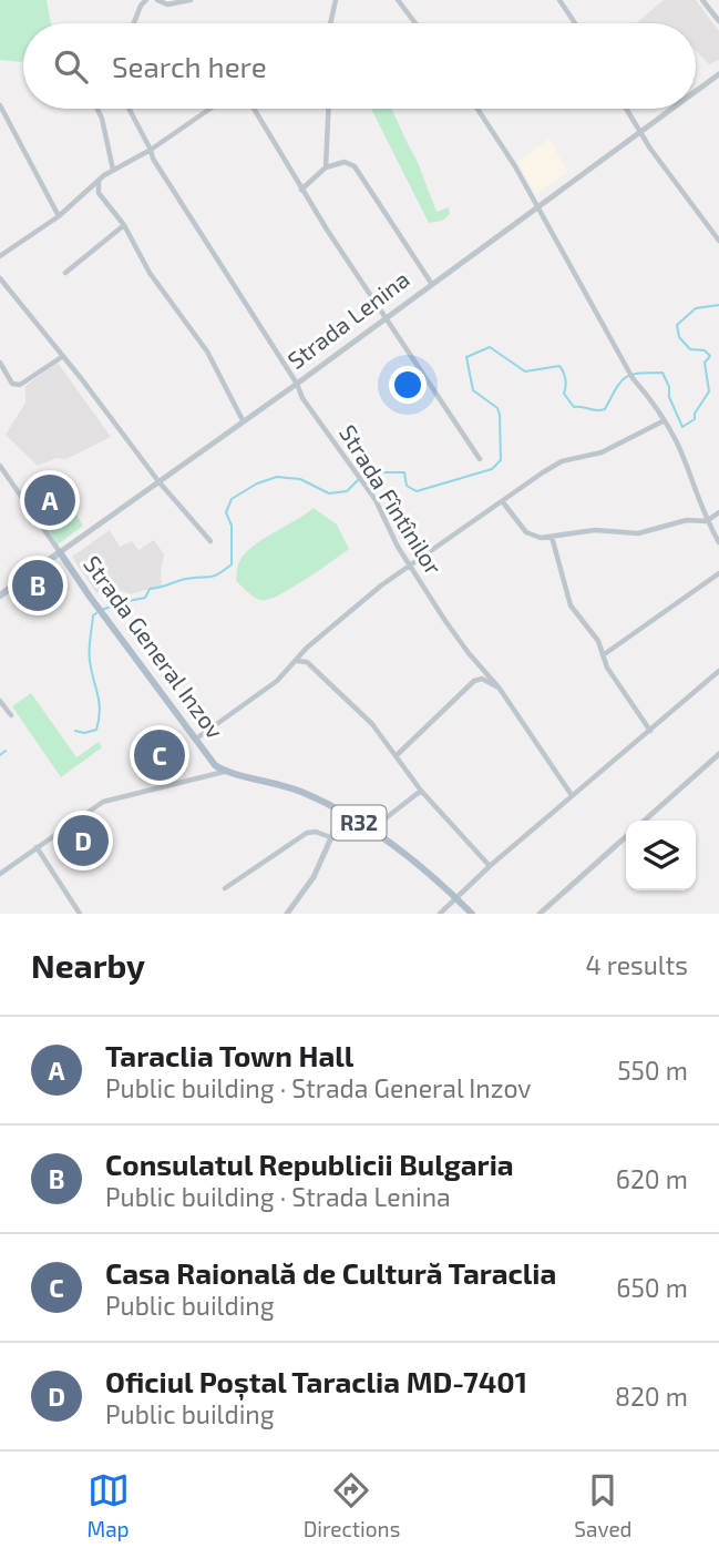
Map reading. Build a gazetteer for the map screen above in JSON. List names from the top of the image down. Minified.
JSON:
{"streets":{"main road":["Strada Lenina","Strada General Inzov","R32"],"street":["Strada Fîntînilor"]},"crossings":[["Strada Lenina","Strada Fîntînilor"],["Strada Lenina","Strada General Inzov"],["Strada General Inzov","R32"]],"page":{"search":"Search here","pins":["A","B","C","D"],"heading":["Nearby","4 results"],"list":[{"mark":"A","name":"Taraclia Town Hall","note":"Public building · Strada General Inzov","value":"550 m"},{"mark":"B","name":"Consulatul Republicii Bulgaria","note":"Public building · Strada Lenina","value":"620 m"},{"mark":"C","name":"Casa Raională de Cultură Taraclia","note":"Public building","value":"650 m"},{"mark":"D","name":"Oficiul Poștal Taraclia MD-7401","note":"Public building","value":"820 m"}],"nav":["Map","Directions","Saved"]}}
